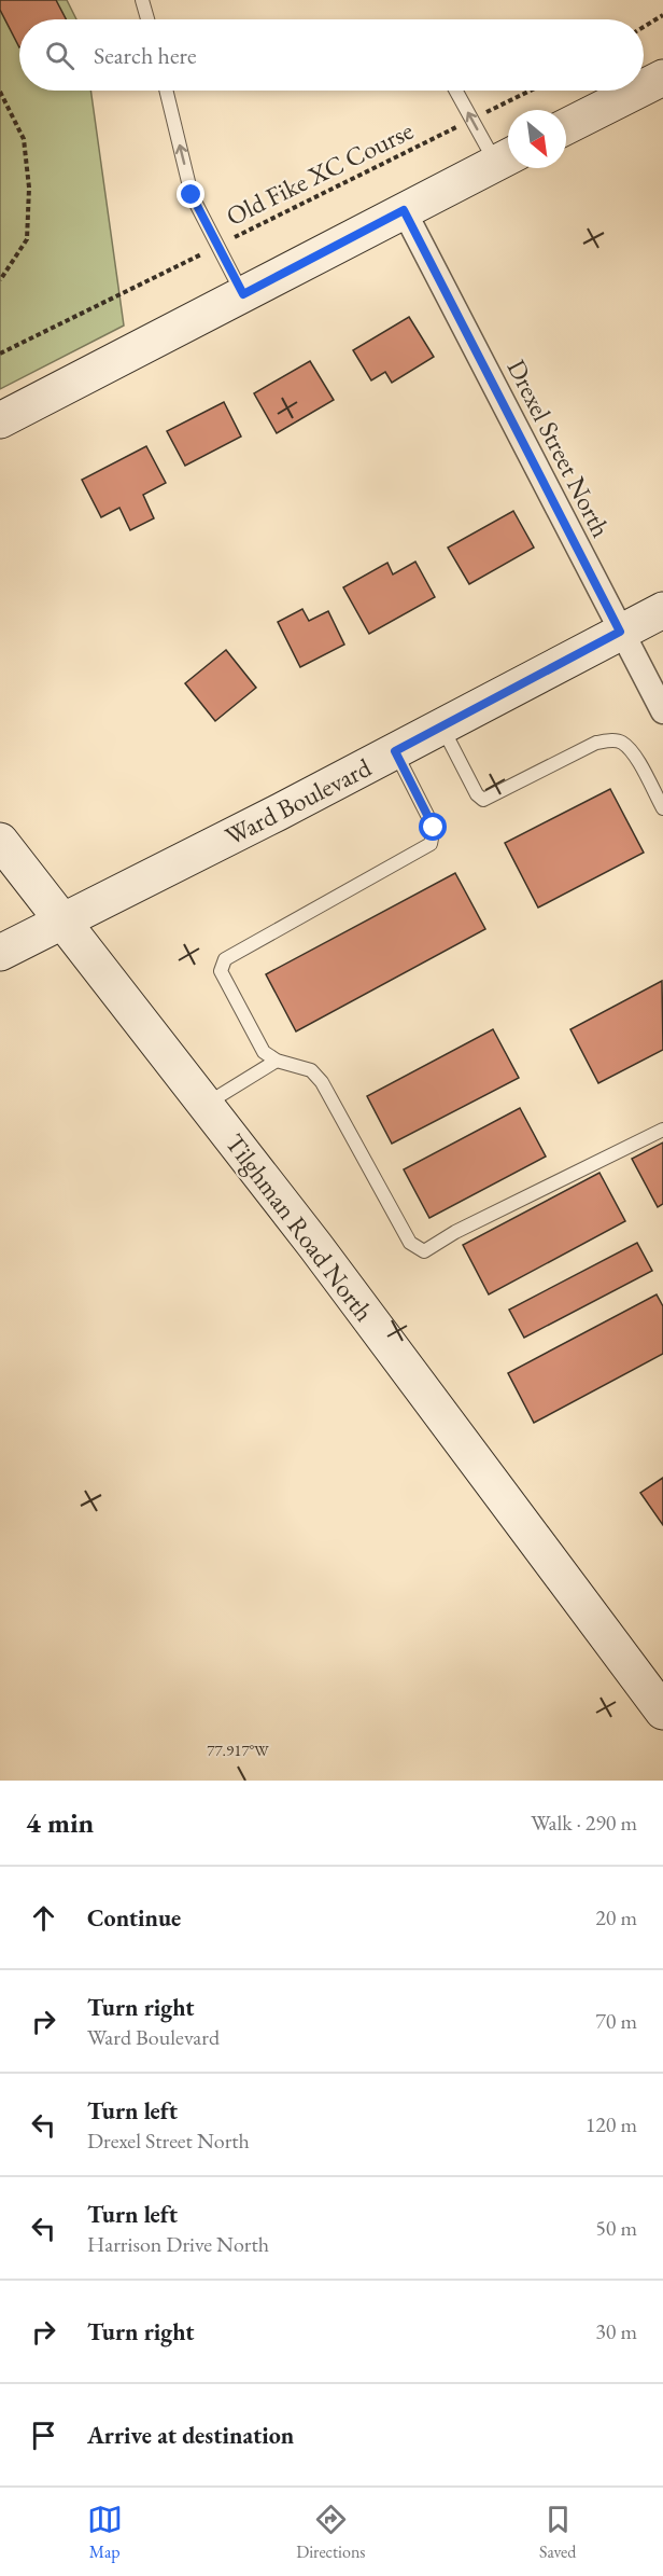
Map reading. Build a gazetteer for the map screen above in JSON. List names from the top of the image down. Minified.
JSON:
{"streets":{"street":["Drexel Street North","Ward Boulevard","Tilghman Road North"],"path":["Old Fike XC Course"]},"crossings":[["Drexel Street North","Ward Boulevard"],["Ward Boulevard","Tilghman Road North"]],"north":"bottom right","page":{"search":"Search here","heading":["4 min","Walk · 290 m"],"list":[["Continue","20 m"],["Turn right","Ward Boulevard","70 m"],["Turn left","Drexel Street North","120 m"],["Turn left","Harrison Drive North","50 m"],["Turn right","30 m"],"Arrive at destination"],"nav":["Map","Directions","Saved"]},"coordinates":["77.917°W"]}
